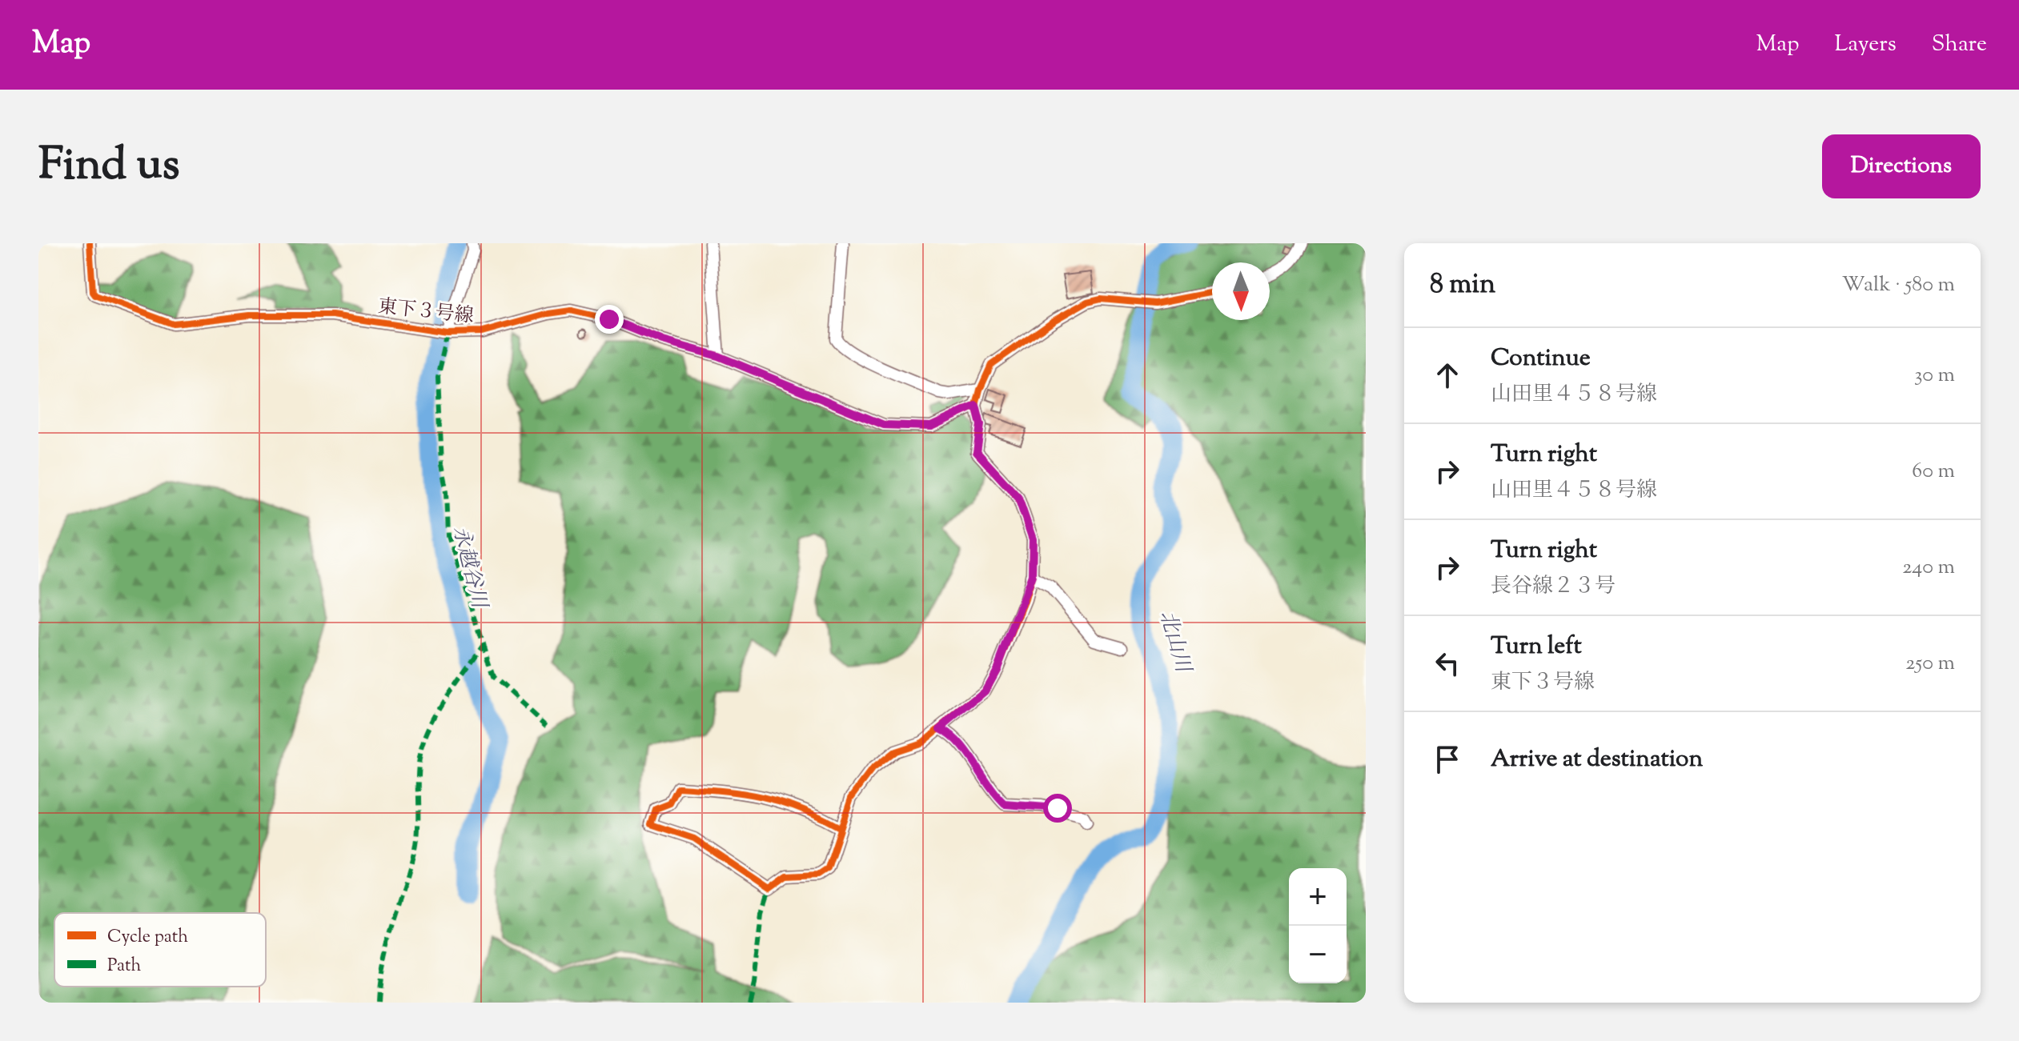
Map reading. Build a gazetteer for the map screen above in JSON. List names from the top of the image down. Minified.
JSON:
{"streets":{"street":["東下３号線"]},"water":["永越谷川","北山川"],"legend":["Cycle path","Path"],"north":"bottom","page":{"header":"Map","nav":["Map","Layers","Share"],"title":"Find us","buttons":"Directions","heading":["8 min","Walk · 580 m"],"list":[["Continue","山田里４５８号線","30 m"],["Turn right","山田里４５８号線","60 m"],["Turn right","長谷線２３号","240 m"],["Turn left","東下３号線","250 m"],"Arrive at destination"],"map_buttons":["+","−"]}}
